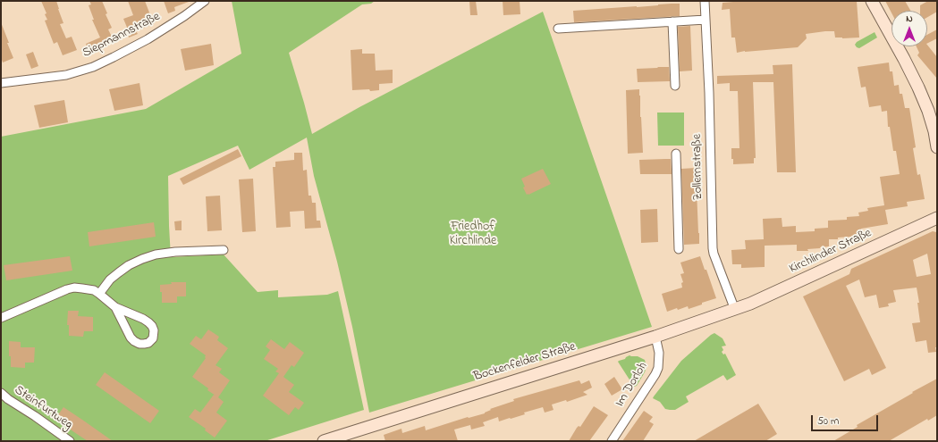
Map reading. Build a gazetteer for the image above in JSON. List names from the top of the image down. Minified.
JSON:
{"streets":{"main road":["Kirchlinder Straße","Bockenfelder Straße"],"street":["Siepmannstraße","Zollernstraße","Im Dorloh","Steinfurtweg"]},"crossings":[["Zollernstraße","Kirchlinder Straße"],["Zollernstraße","Bockenfelder Straße"],["Kirchlinder Straße","Bockenfelder Straße"],["Bockenfelder Straße","Im Dorloh"]],"parks":["Friedhof Kirchlinde"],"scale_bar":"50 m","north":"top"}
